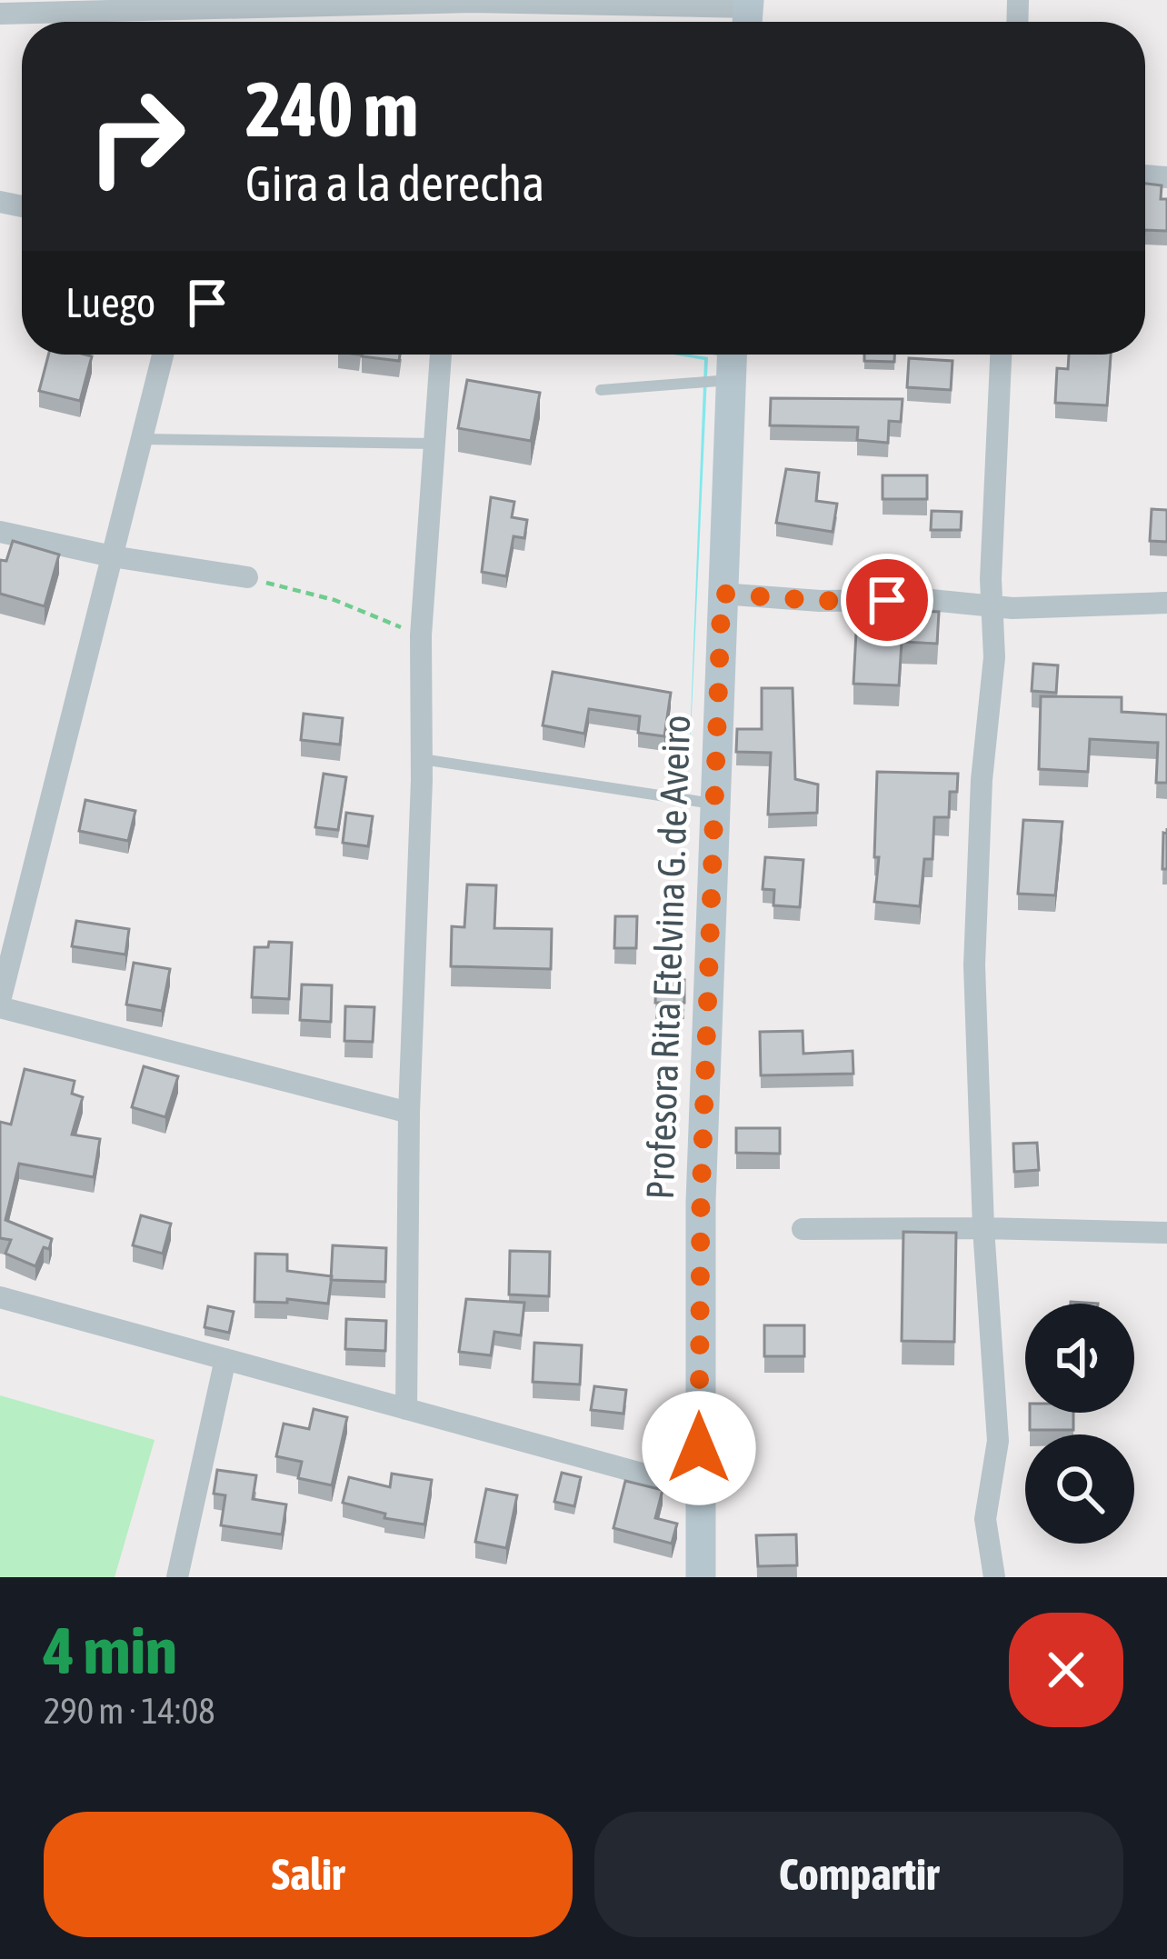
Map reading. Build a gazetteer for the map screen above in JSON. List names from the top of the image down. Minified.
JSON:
{"streets":{"street":["Profesora Rita Etelvina G. de Aveiro"]},"page":{"turn":["240 m","Gira a la derecha"],"then":"Luego","heading":["4 min","290 m · 14:08"],"buttons":["Salir","Compartir"]}}
